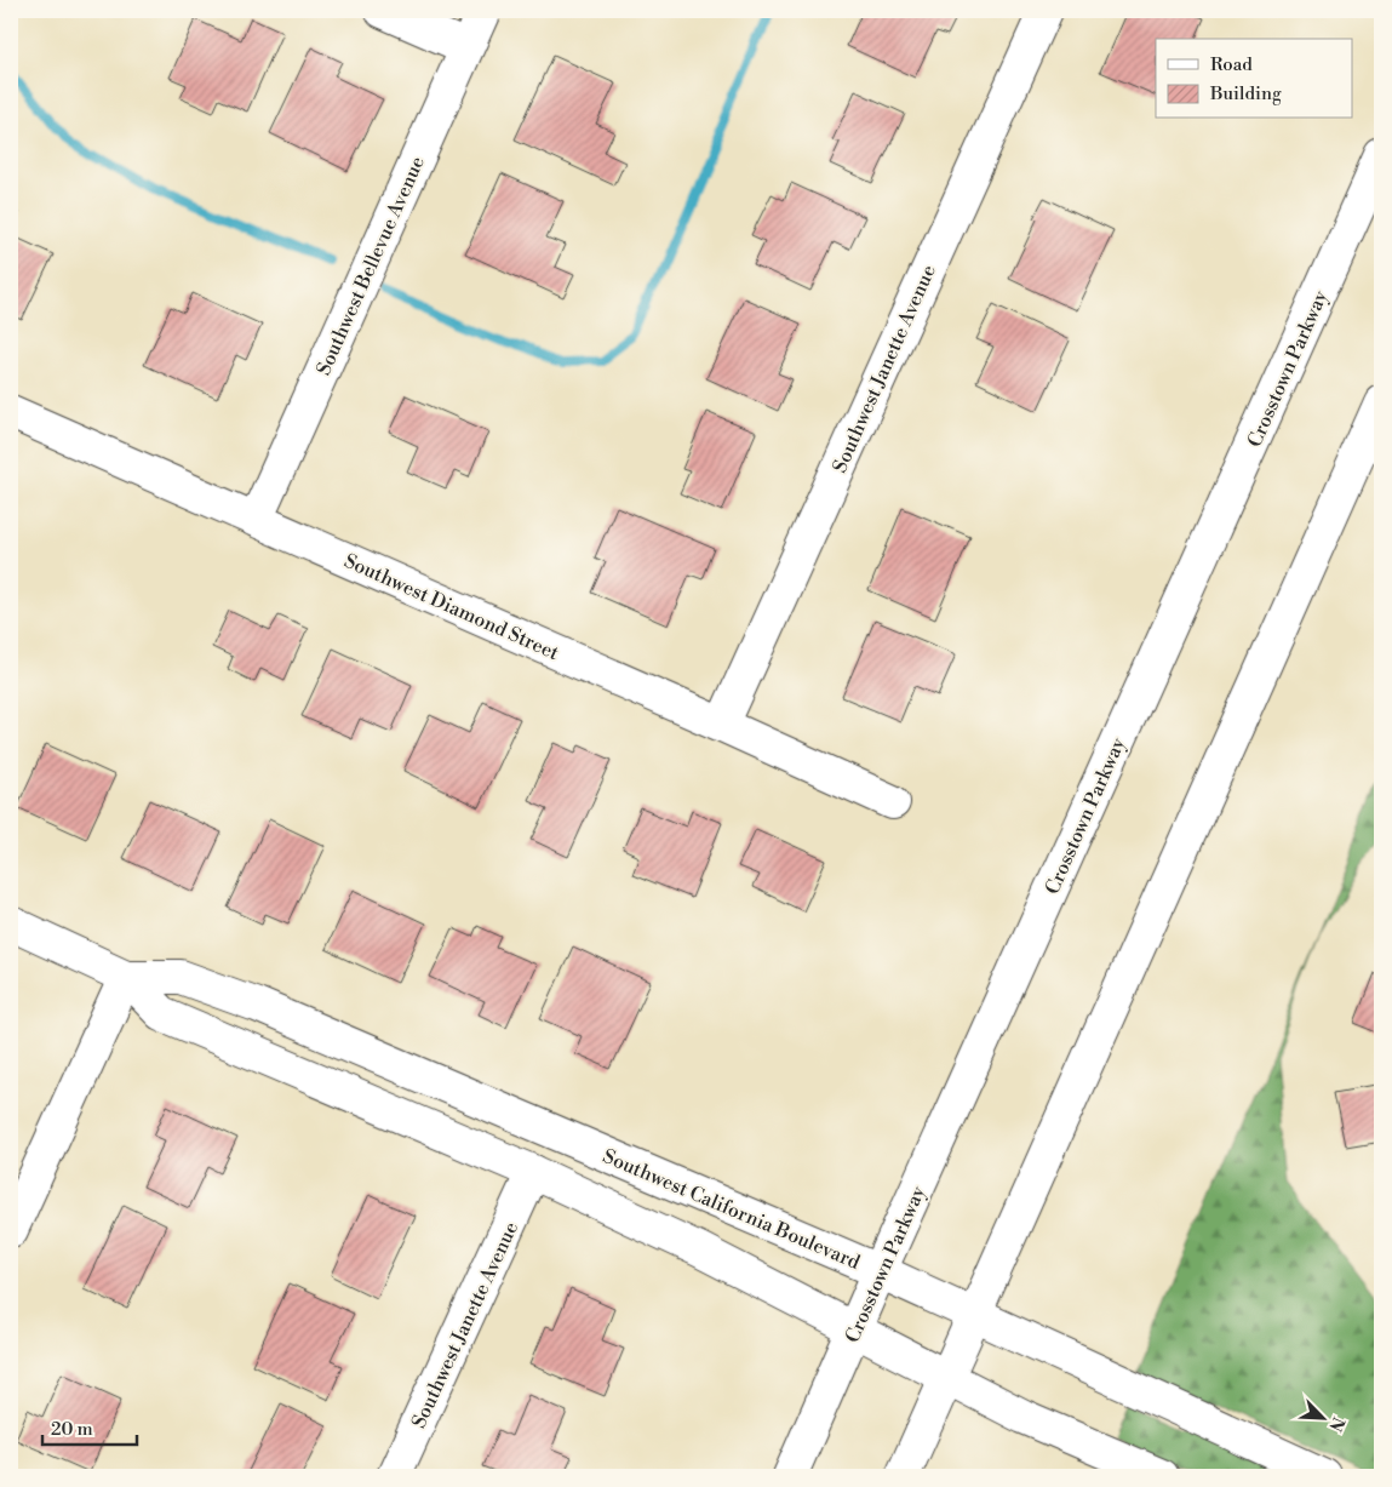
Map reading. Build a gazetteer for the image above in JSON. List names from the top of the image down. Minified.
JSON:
{"streets":{"street":["Southwest Bellevue Avenue","Southwest Janette Avenue","Crosstown Parkway","Southwest Diamond Street","Southwest California Boulevard"]},"crossings":[["Southwest Bellevue Avenue","Southwest Diamond Street"],["Southwest Janette Avenue","Southwest Diamond Street"],["Southwest Janette Avenue","Southwest California Boulevard"],["Crosstown Parkway","Southwest California Boulevard"]],"legend":["Road","Building"],"scale_bar":"20 m","north":"bottom right"}
